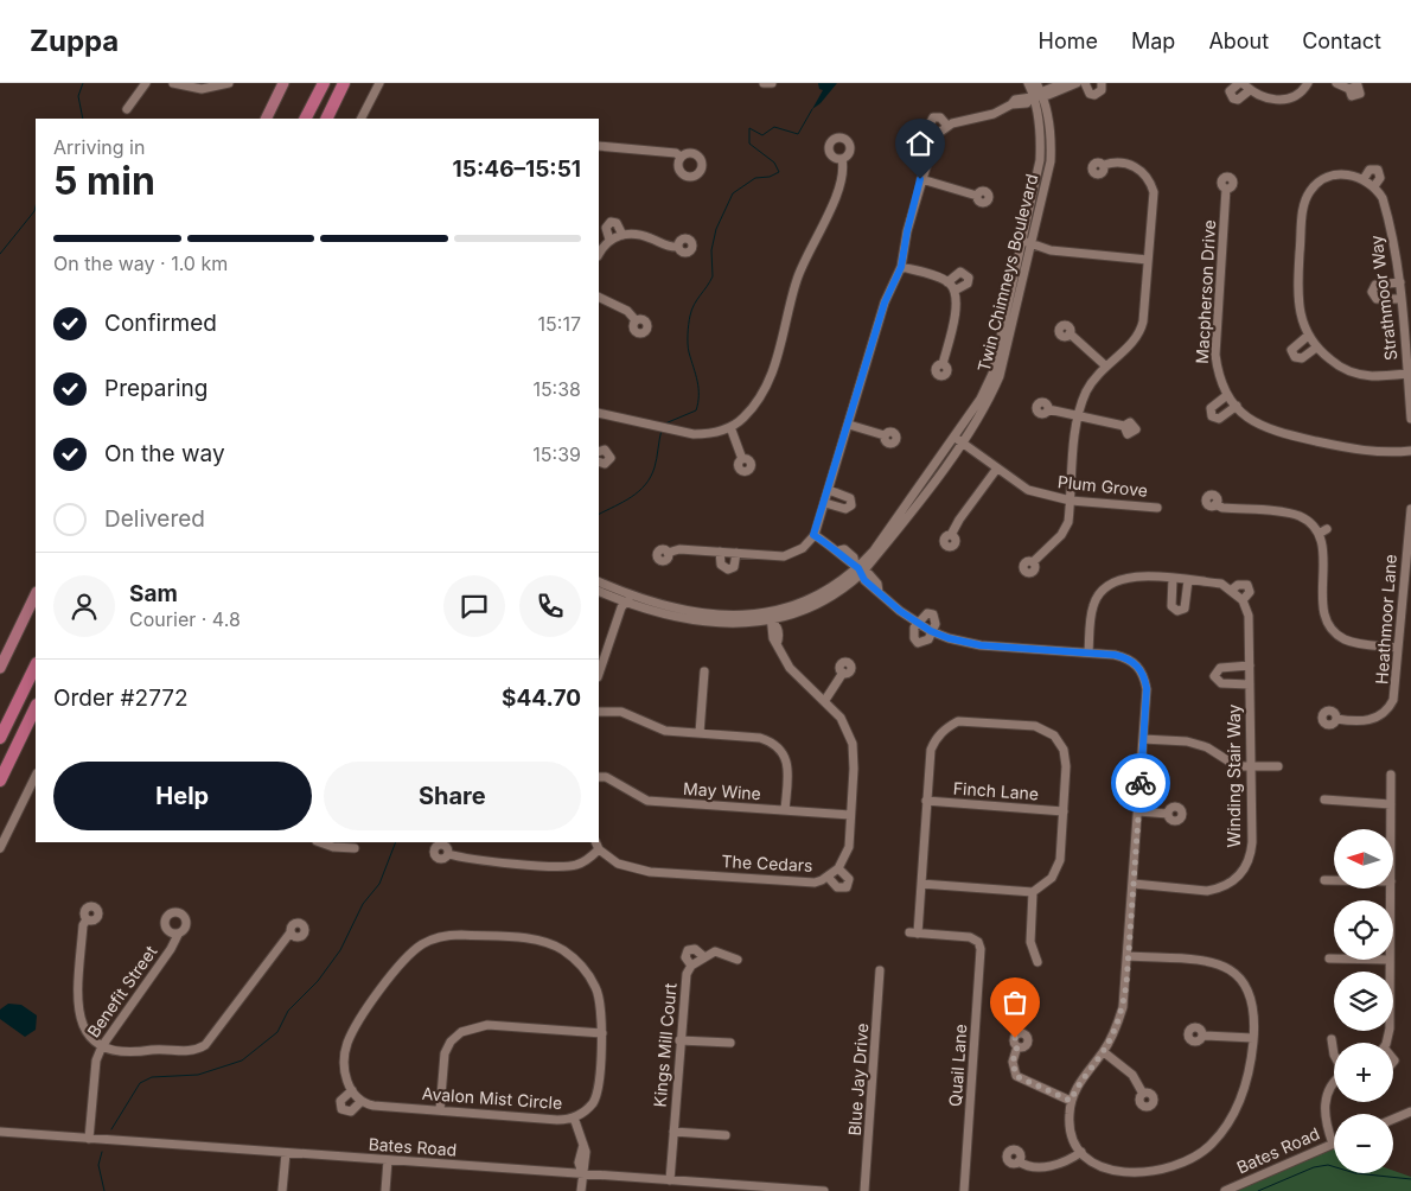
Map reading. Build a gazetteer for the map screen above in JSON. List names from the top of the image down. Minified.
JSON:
{"streets":{"street":["Twin Chimneys Boulevard","Macpherson Drive","Strathmoor Way","Plum Grove","Heathmoor Lane","Winding Stair Way","May Wine","Finch Lane","The Cedars","Benefit Street","Kings Mill Court","Quail Lane","Blue Jay Drive","Avalon Mist Circle","Bates Road"]},"crossings":[["Twin Chimneys Boulevard","Plum Grove"],["Twin Chimneys Boulevard","The Cedars"],["May Wine","The Cedars"],["Benefit Street","Bates Road"],["Kings Mill Court","Bates Road"]],"north":"left","page":{"header":"Zuppa","nav":["Home","Map","About","Contact"],"heading":["5 min","Arriving in","15:46–15:51"],"panel":["Sam","Courier · 4.8","Order #2772","$44.70"],"bar":"On the way · 1.0 km","list":[["Confirmed","15:17"],["Preparing","15:38"],["On the way","15:39"],"Delivered"],"buttons":["Help","Share"],"map_buttons":["+","−"]}}
